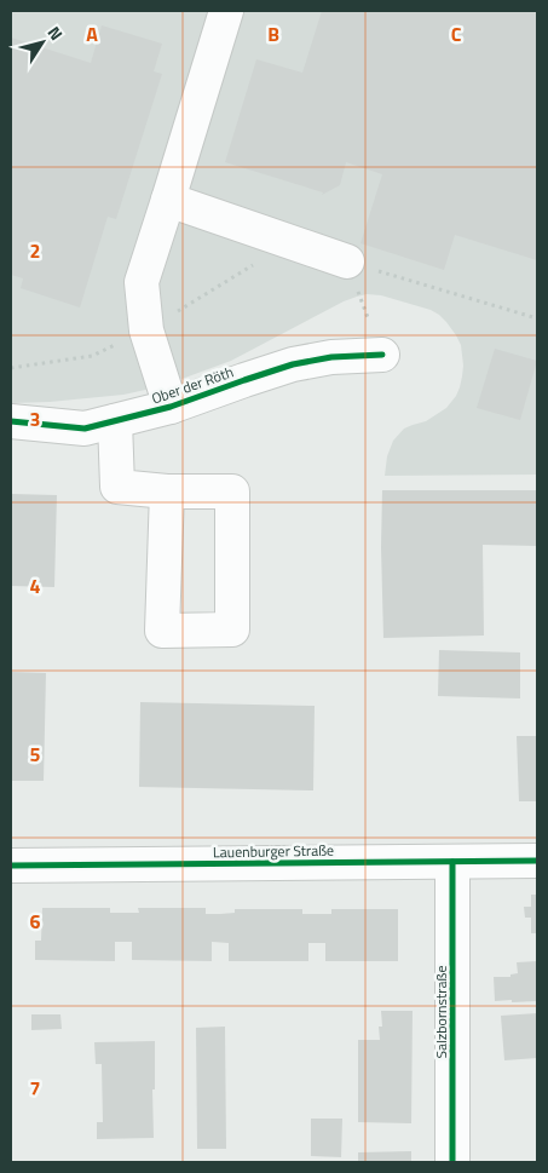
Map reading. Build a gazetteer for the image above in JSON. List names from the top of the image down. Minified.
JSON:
{"streets":{"street":["Ober der Röth","Lauenburger Straße","Salzbornstraße"]},"crossings":[["Lauenburger Straße","Salzbornstraße"]],"north":"top right","grid":{"columns":["A","B","C"],"rows":["2","3","4","5","6","7"]}}
